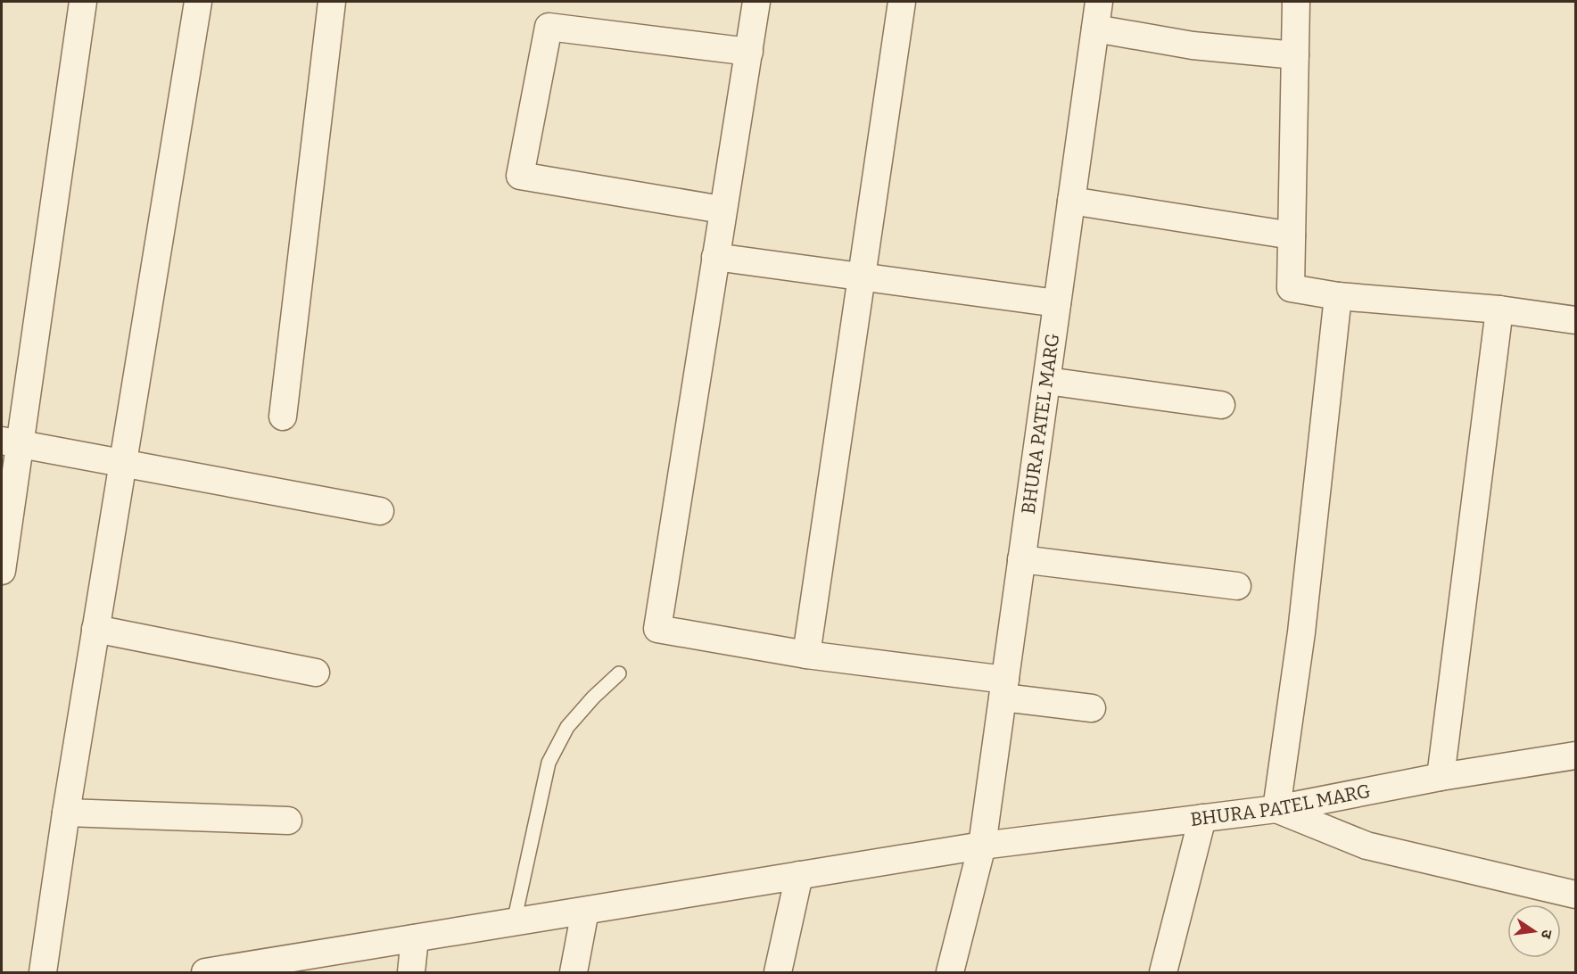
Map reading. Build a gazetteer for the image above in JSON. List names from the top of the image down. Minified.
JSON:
{"streets":{"street":["BHURA PATEL MARG"]},"north":"right"}
